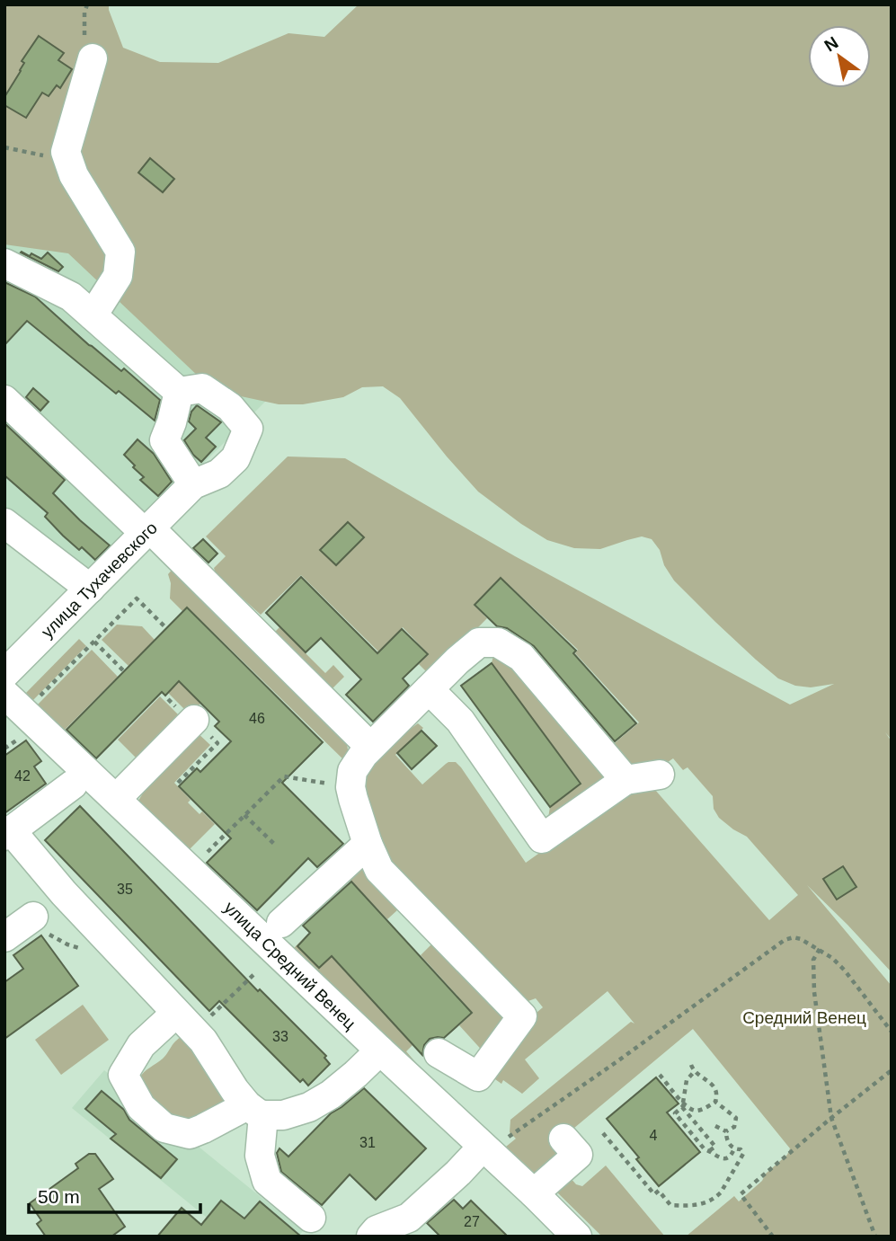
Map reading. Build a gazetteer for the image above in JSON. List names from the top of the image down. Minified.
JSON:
{"streets":{"street":["улица Тухачевского","улица Средний Венец"]},"parks":["Средний Венец"],"house_numbers":["46","42","35","33","4","31","27"],"scale_bar":"50 m","north":"top left"}
